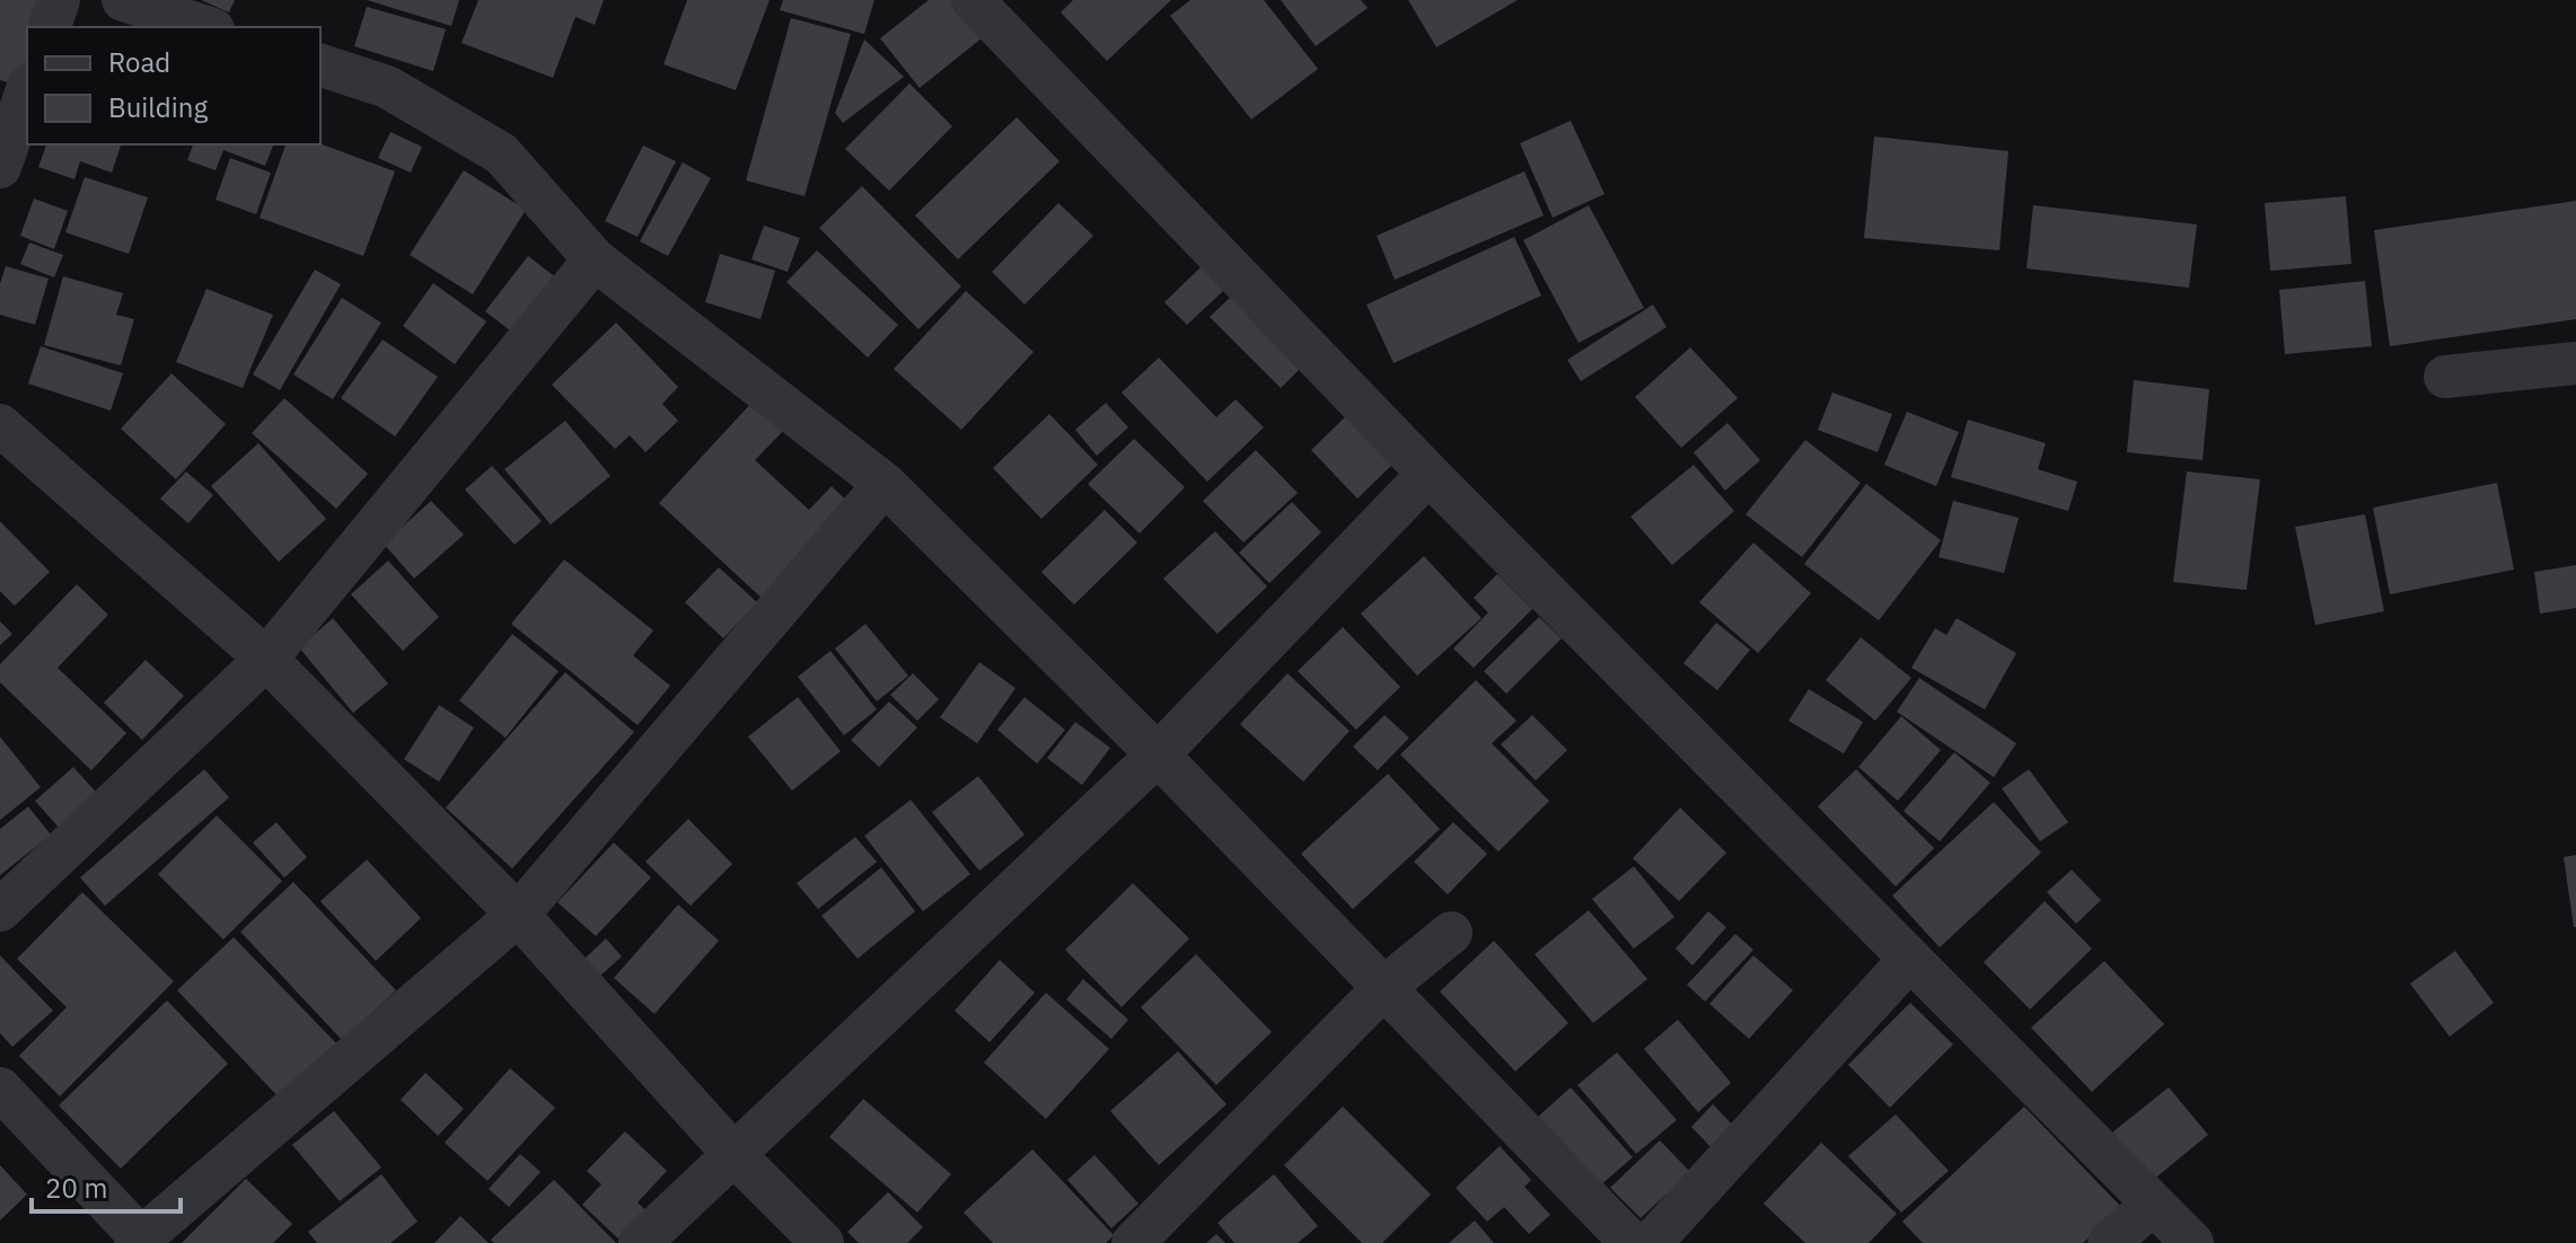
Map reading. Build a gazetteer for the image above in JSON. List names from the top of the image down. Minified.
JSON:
{"legend":["Road","Building"],"scale_bar":"20 m"}
